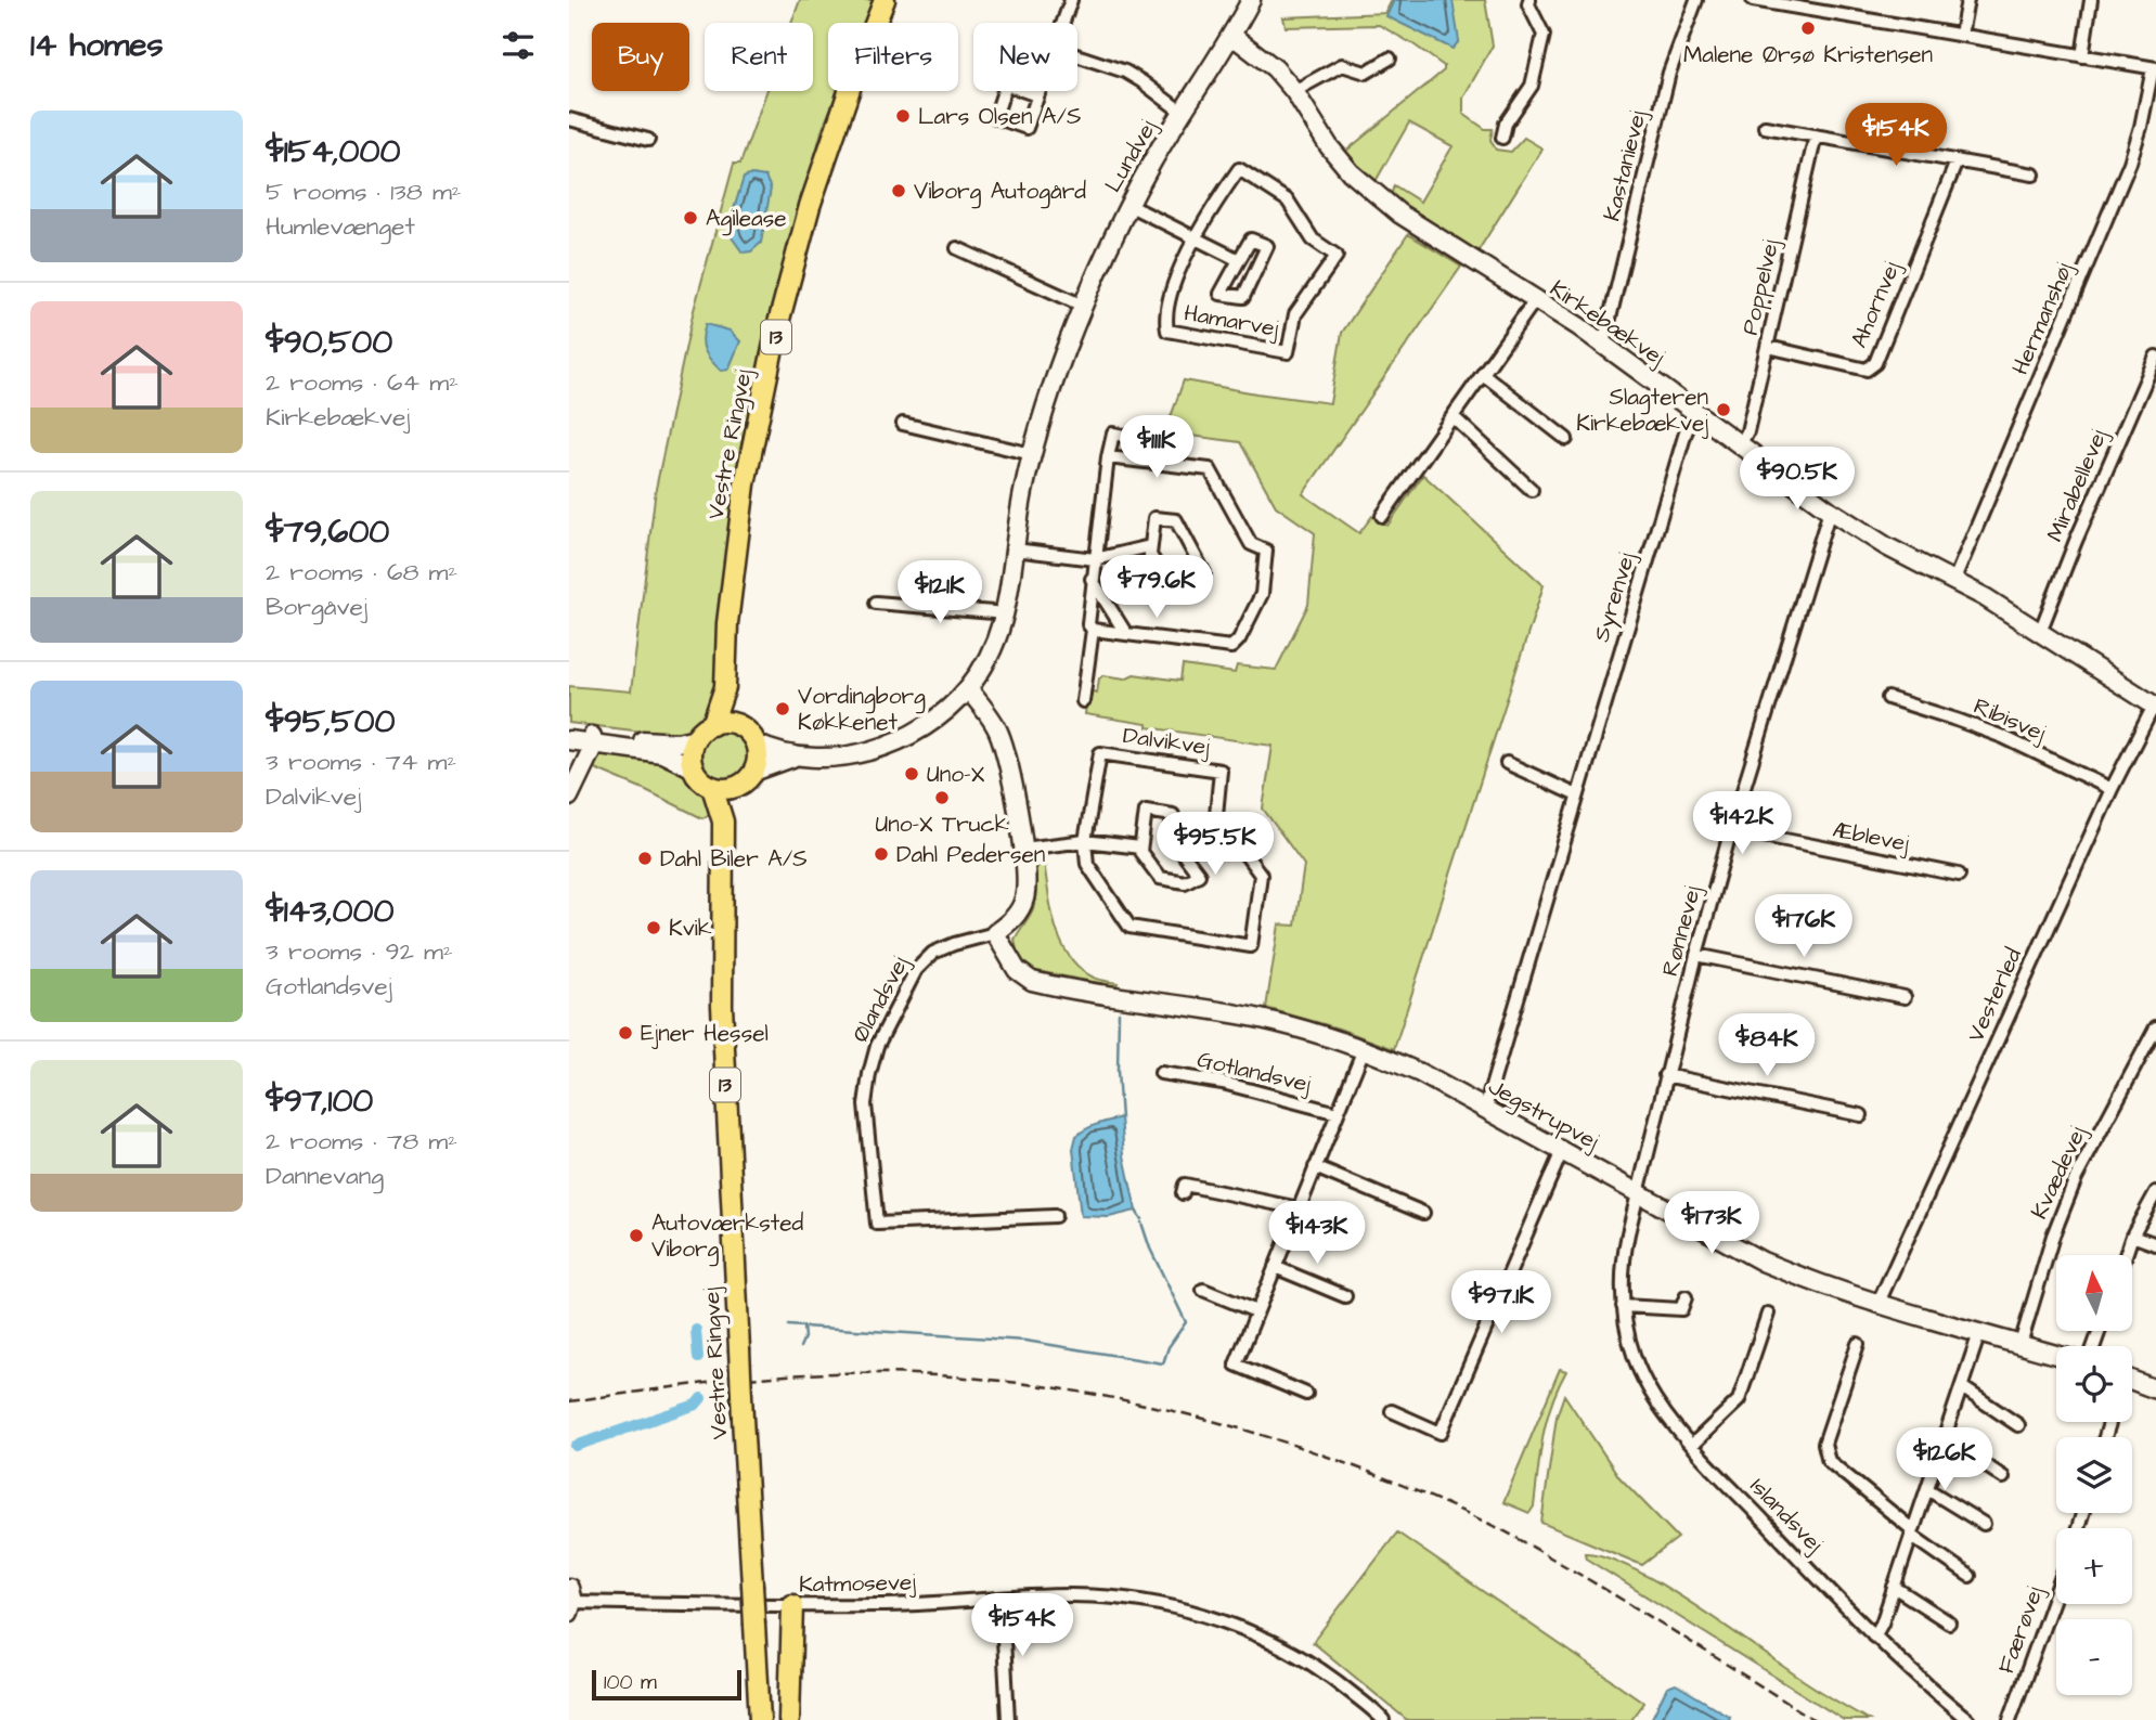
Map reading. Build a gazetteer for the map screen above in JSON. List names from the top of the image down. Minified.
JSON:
{"streets":{"main road":["13","Vestre Ringvej"],"street":["Lundvej","Kastanievej","Poppelvej","Ahornvej","Hermanshøj","Hamarvej","Kirkebækvej","Mirabellevej","Syrenvej","Ribisvej","Dalvikvej","Æblevej","Rønnevej","Vesterled","Ølandsvej","Gotlandsvej","Jegstrupvej","Kvædevej","Islandsvej","Katmosevej","Færøvej"]},"crossings":[["Lundvej","Kirkebækvej"],["Lundvej","13"],["Lundvej","Vestre Ringvej"],["Kastanievej","Kirkebækvej"],["Poppelvej","Ahornvej"],["Poppelvej","Kirkebækvej"],["Hermanshøj","Kirkebækvej"],["Kirkebækvej","Mirabellevej"],["Kirkebækvej","Syrenvej"],["Kirkebækvej","Rønnevej"],["Kirkebækvej","Vesterled"],["13","Vestre Ringvej"],["Syrenvej","Jegstrupvej"],["Ribisvej","Vesterled"],["Æblevej","Rønnevej"],["Rønnevej","Jegstrupvej"],["Rønnevej","Islandsvej"],["Vesterled","Jegstrupvej"],["Ølandsvej","Jegstrupvej"],["Gotlandsvej","Jegstrupvej"],["Jegstrupvej","Kvædevej"],["Jegstrupvej","Islandsvej"]],"places":["Malene Ørsø Kristensen","Lars Olsen A/S","Viborg Autogård","Agilease","Slagteren Kirkebækvej","Vordingborg Køkkenet","Uno-X","Uno-X Truck","Dahl Pedersen","Dahl Biler A/S","Kvik","Ejner Hessel","Autoværksted Viborg"],"scale_bar":"100 m","north":"top","page":{"heading":"14 homes","chip":["Buy","Rent","Filters","New"],"list":[{"name":"$154,000","note":"5 rooms · 138 m² · Humlevænget"},{"name":"$90,500","note":"2 rooms · 64 m² · Kirkebækvej"},{"name":"$79,600","note":"2 rooms · 68 m² · Borgåvej"},{"name":"$95,500","note":"3 rooms · 74 m² · Dalvikvej"},{"name":"$143,000","note":"3 rooms · 92 m² · Gotlandsvej"},{"name":"$97,100","note":"2 rooms · 78 m² · Dannevang"}],"price":["$154K","$111K","$90.5K","$79.6K","$121K","$142K","$95.5K","$176K","$84K","$173K","$143K","$97.1K","$126K","$154K"],"map_buttons":["+","−"],"scale":"100 m"}}
